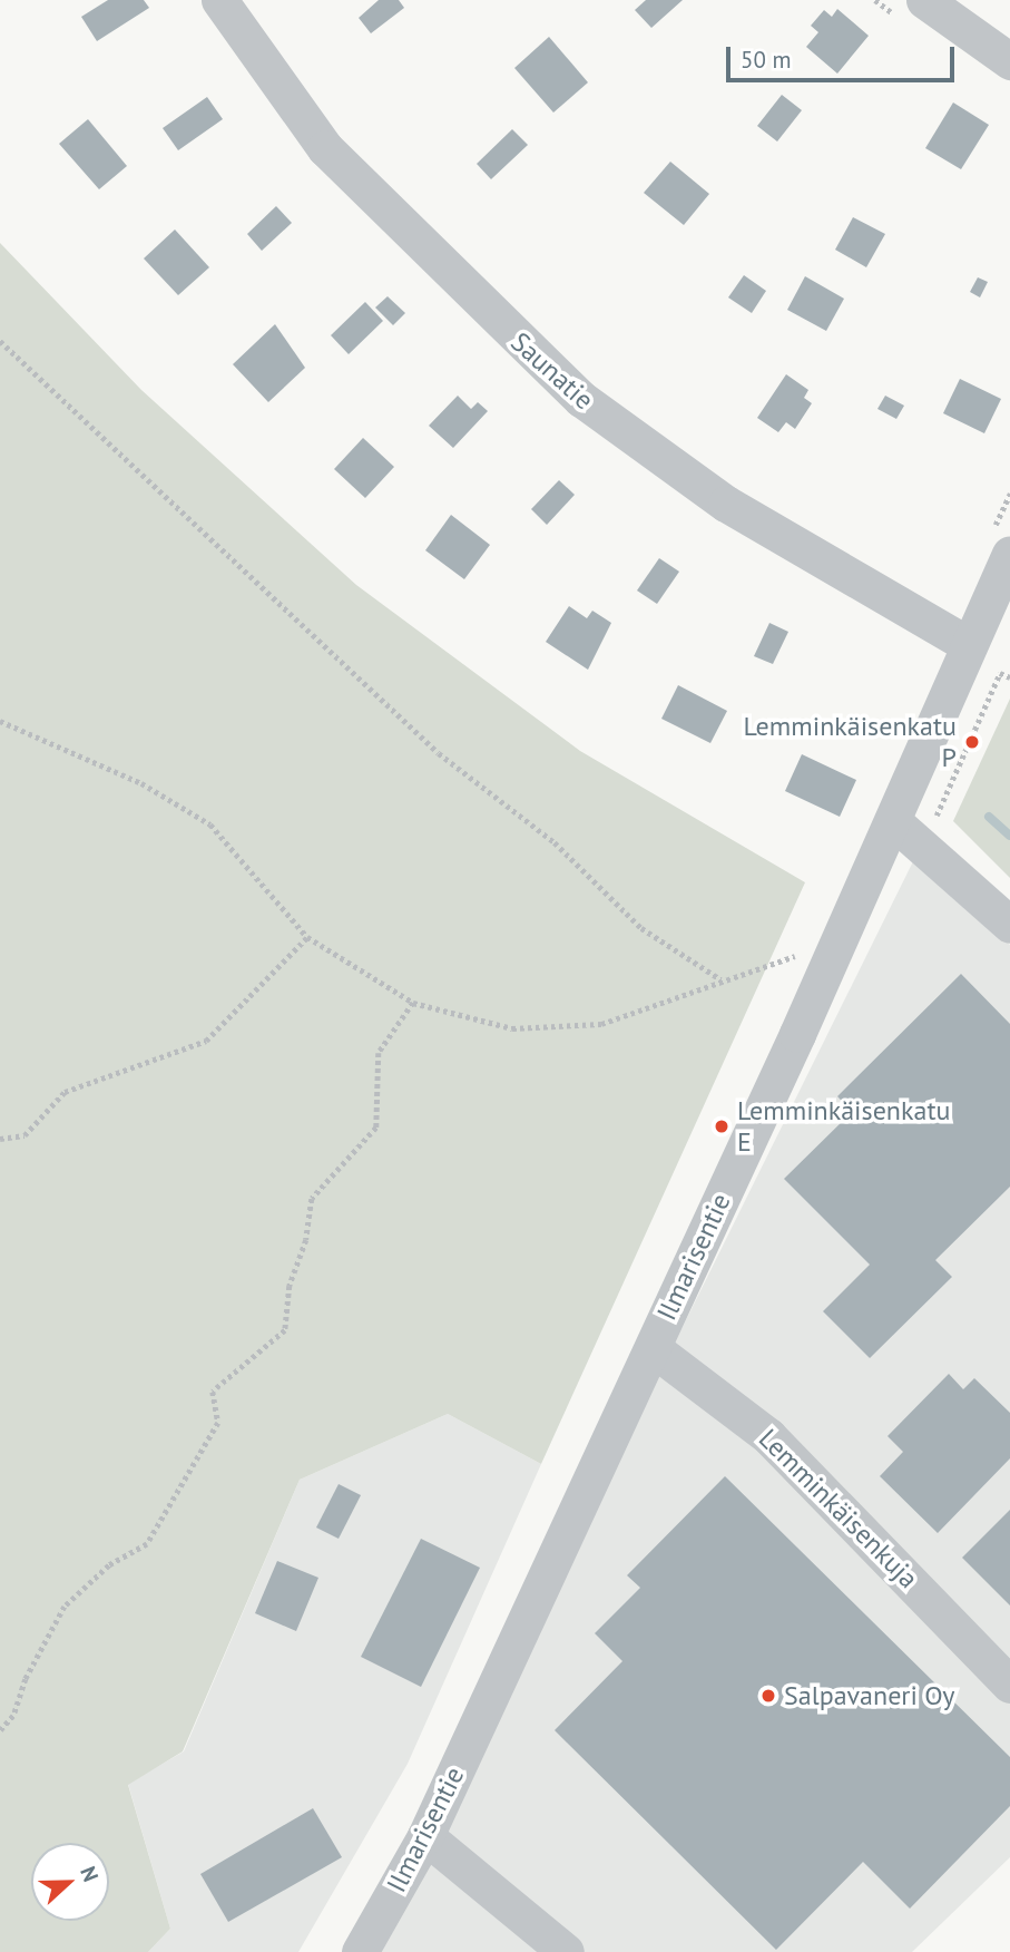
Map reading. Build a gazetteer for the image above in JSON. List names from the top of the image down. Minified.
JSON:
{"streets":{"street":["Saunatie","Ilmarisentie","Lemminkäisenkuja"]},"crossings":[["Saunatie","Ilmarisentie"],["Ilmarisentie","Lemminkäisenkuja"]],"places":["Lemminkäisenkatu P","Lemminkäisenkatu E","Salpavaneri Oy"],"scale_bar":"50 m","north":"right"}
